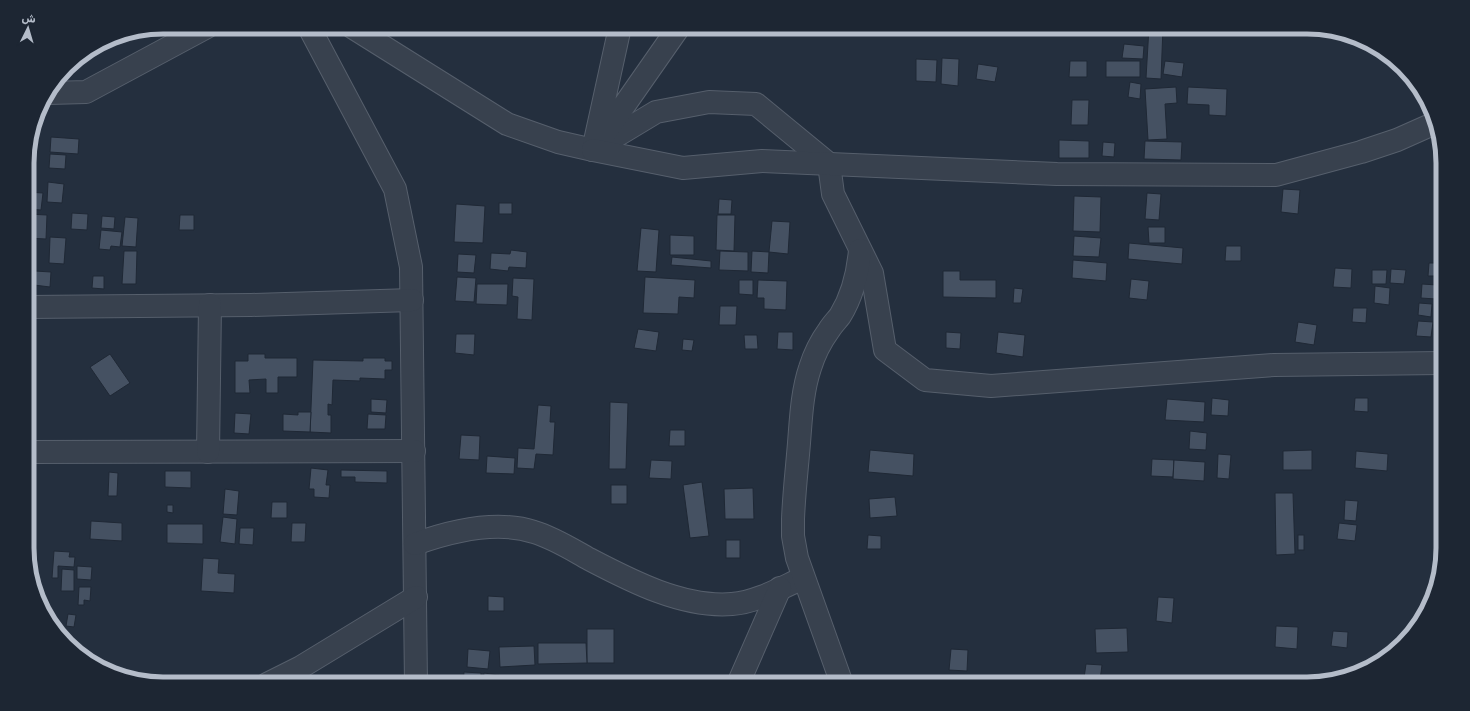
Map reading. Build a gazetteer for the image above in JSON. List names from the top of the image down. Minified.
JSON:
{"north":"top"}
